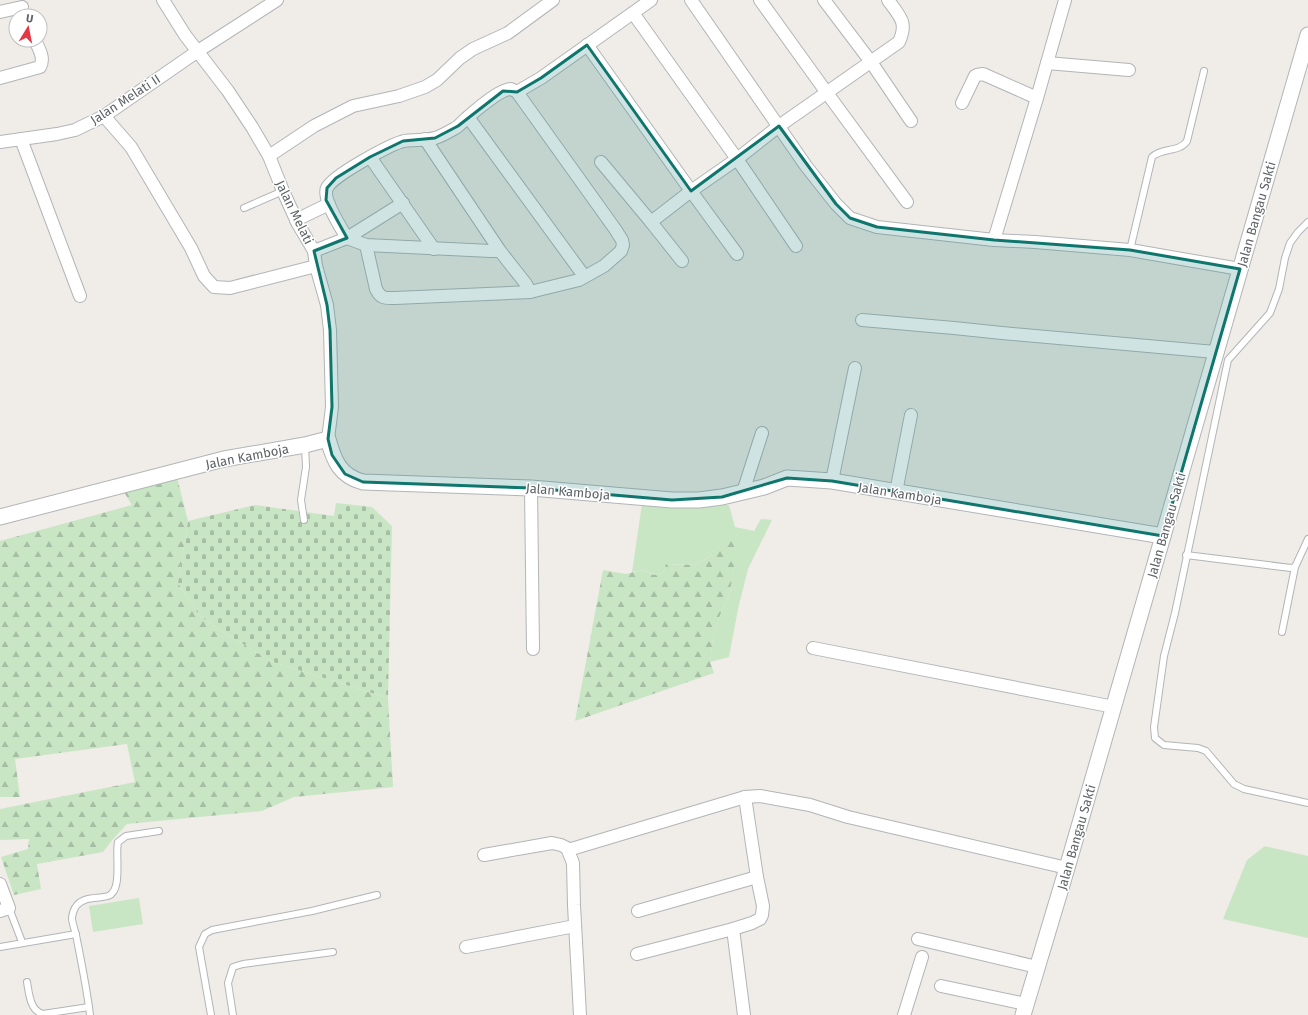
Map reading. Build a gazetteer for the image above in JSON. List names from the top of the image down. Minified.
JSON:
{"streets":{"street":["Jalan Melati II","Jalan Melati","Jalan Bangau Sakti","Jalan Kamboja"]},"crossings":[["Jalan Melati II","Jalan Melati"],["Jalan Melati","Jalan Kamboja"],["Jalan Bangau Sakti","Jalan Kamboja"]],"north":"top"}
